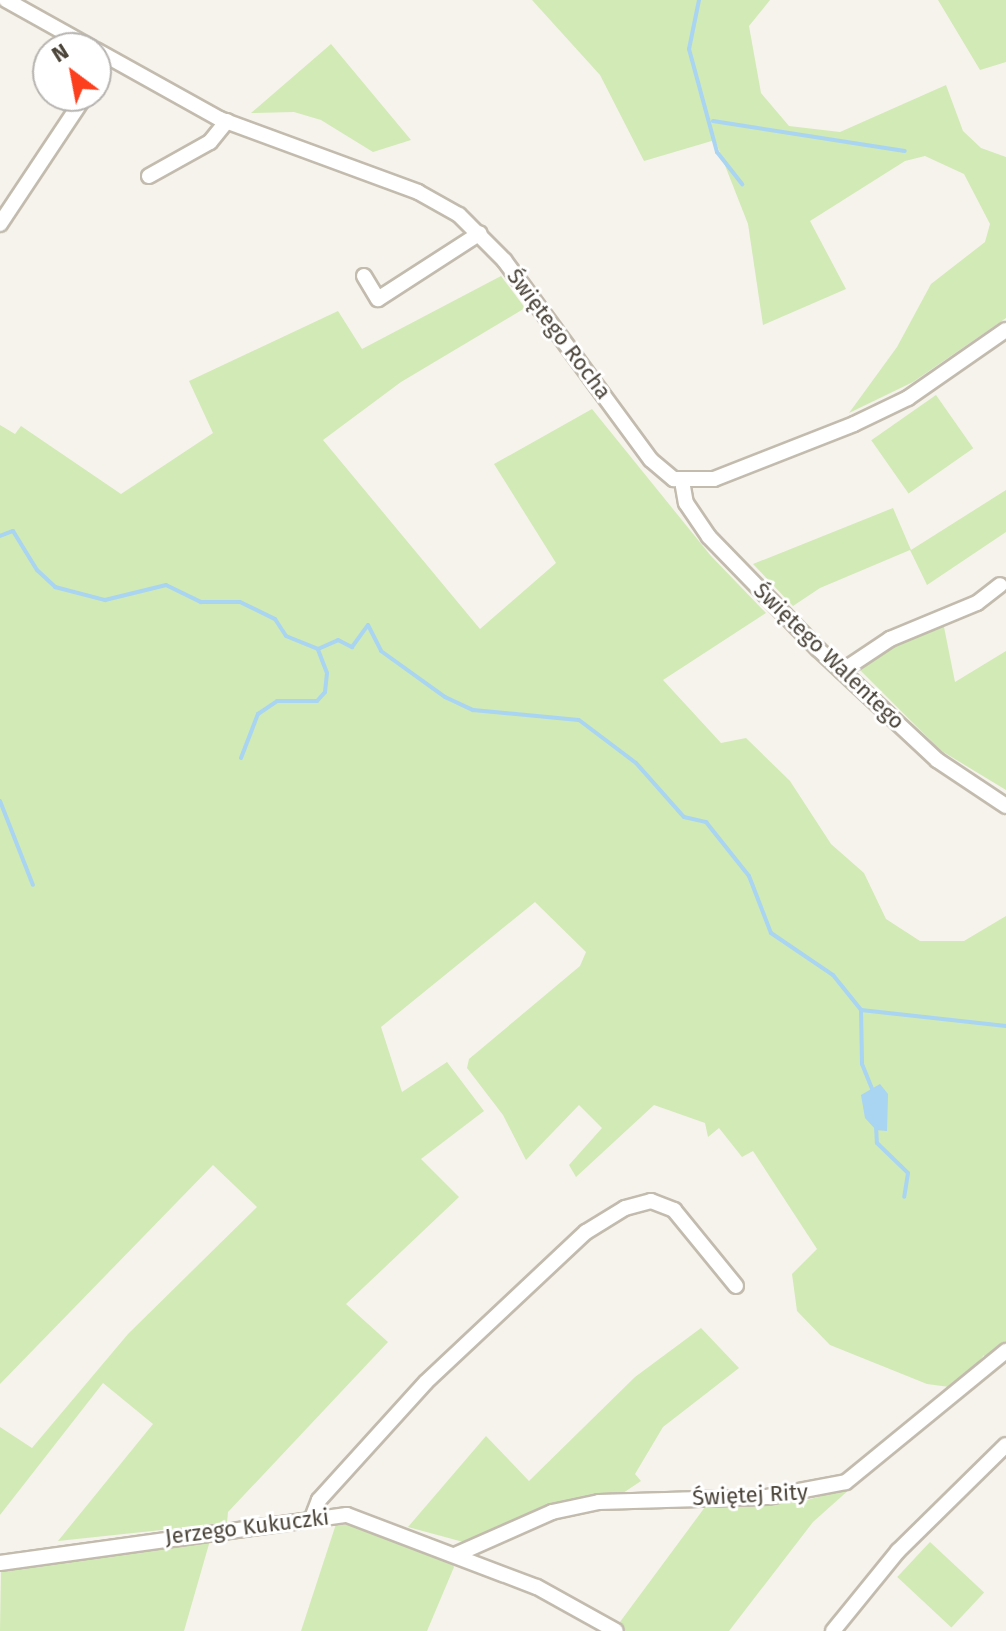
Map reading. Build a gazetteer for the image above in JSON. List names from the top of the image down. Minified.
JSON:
{"streets":{"street":["Świętego Rocha","Świętego Walentego","Świętej Rity","Jerzego Kukuczki"]},"crossings":[["Świętego Rocha","Świętego Walentego"],["Świętej Rity","Jerzego Kukuczki"]],"north":"top left"}
